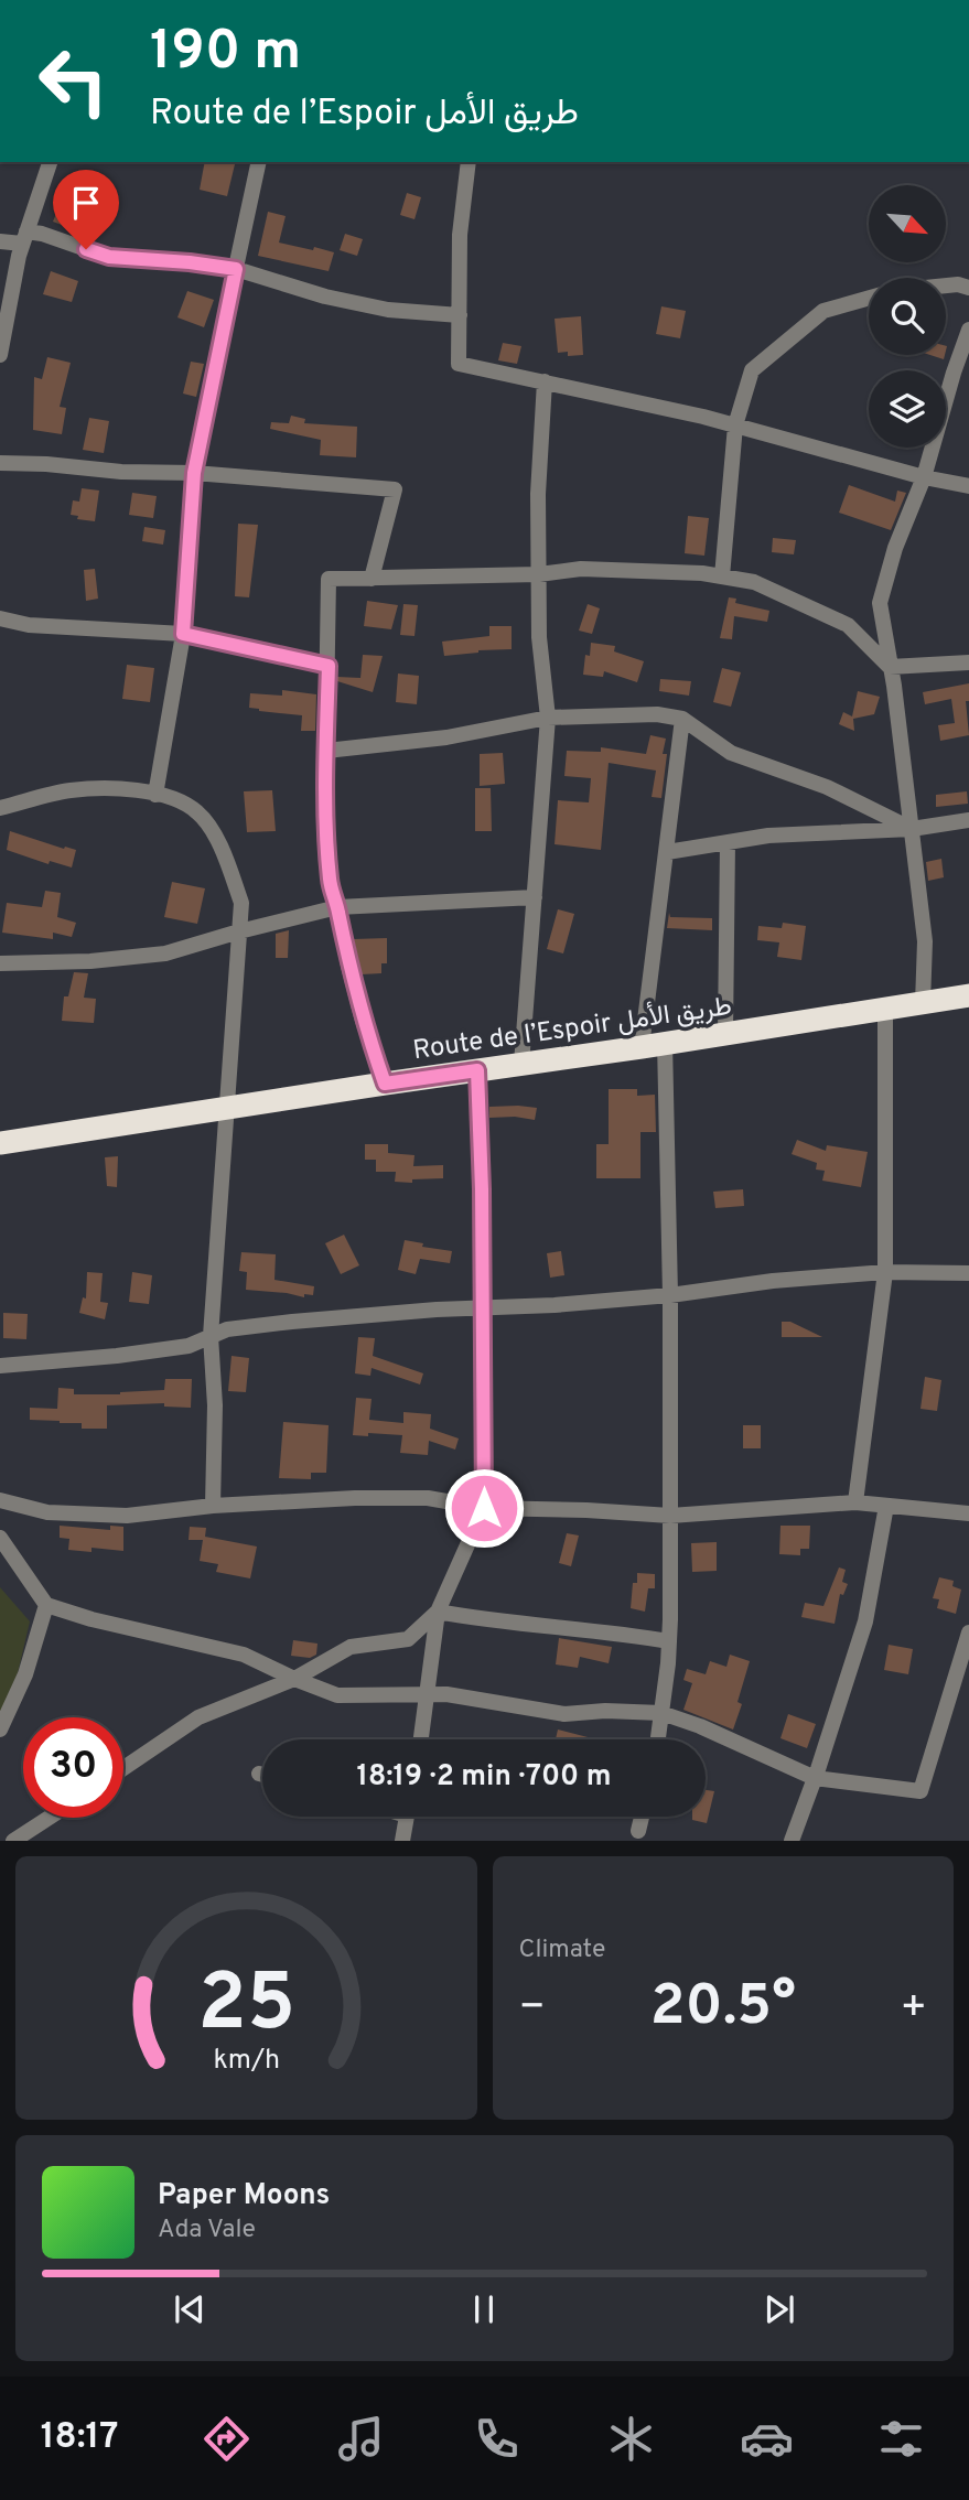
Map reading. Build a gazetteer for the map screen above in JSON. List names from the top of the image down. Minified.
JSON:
{"streets":{"highway":["Route de l’Espoir طريق الأمل"]},"north":"bottom right","page":{"turn":["190 m","Route de l’Espoir طريق الأمل"],"limit":"30","trip":"18:19 · 2 min · 700 m","tile":"Climate","heat":["−","20.5°","+"],"song":["Paper Moons","Ada Vale"],"tabs":"18:17","gauge":["25","km/h"]}}
